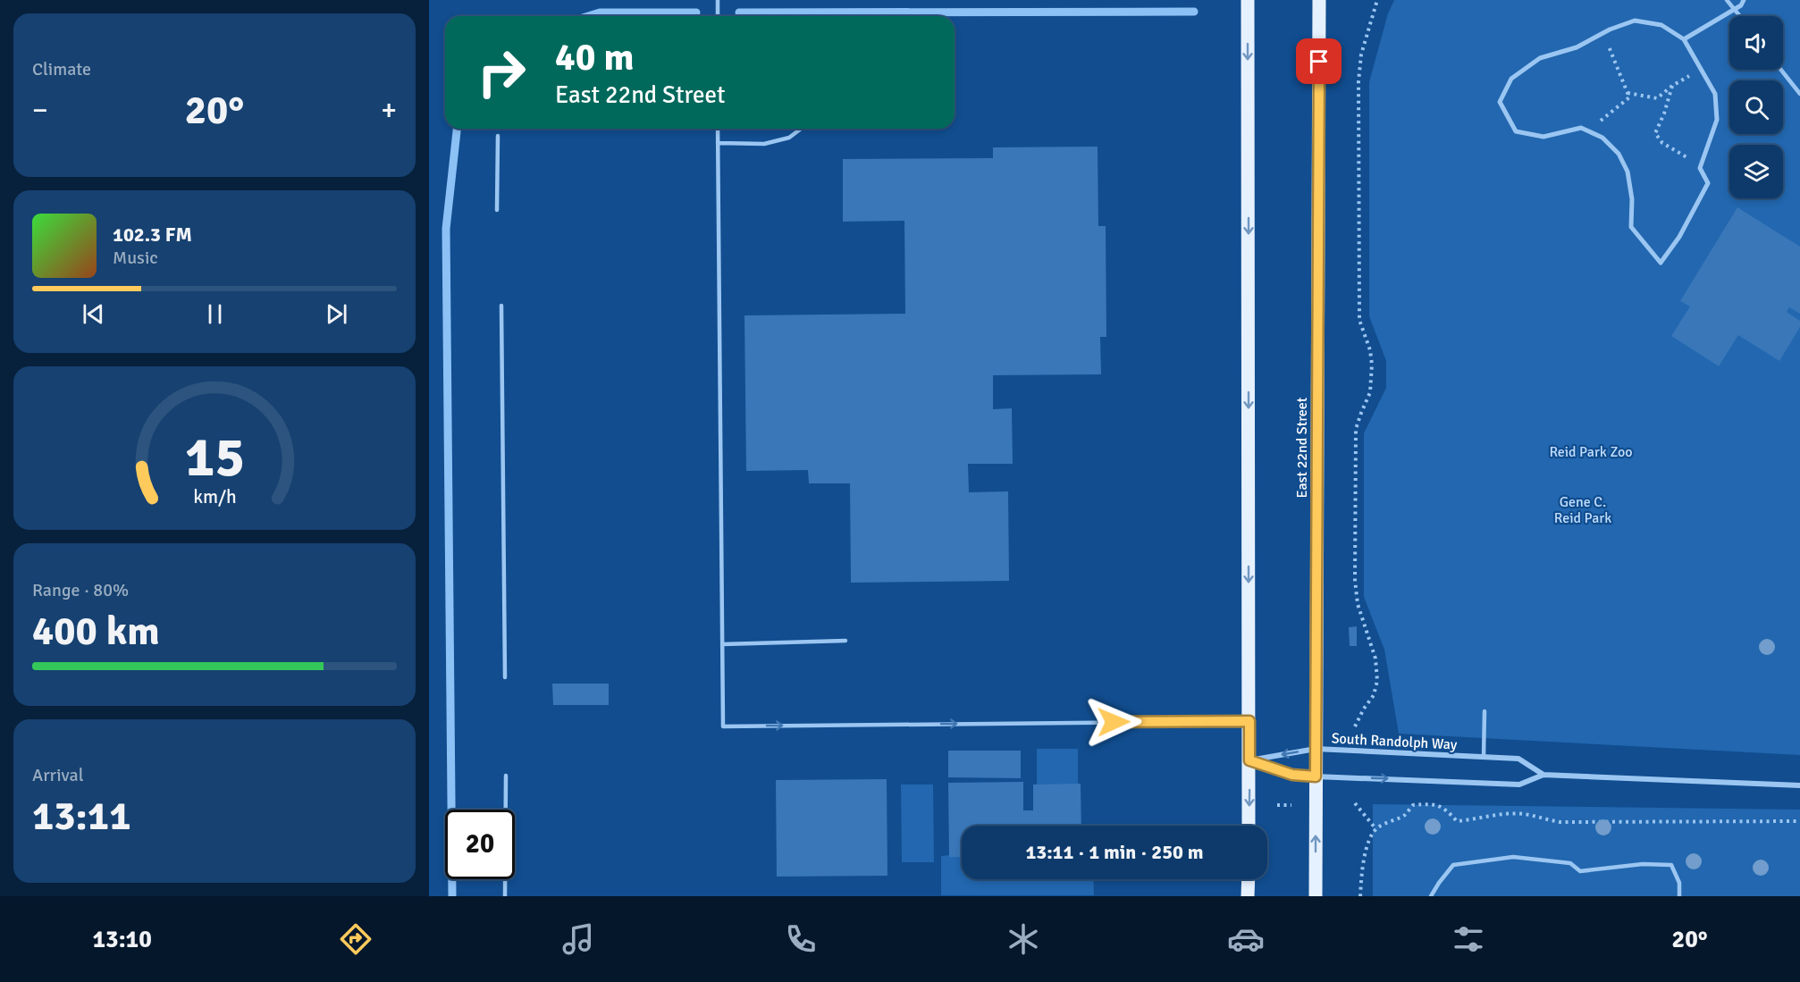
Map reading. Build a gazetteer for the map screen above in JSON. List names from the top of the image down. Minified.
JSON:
{"streets":{"main road":["East 22nd Street"],"street":["South Randolph Way"]},"crossings":[["East 22nd Street","South Randolph Way"]],"parks":["Reid Park Zoo","Gene C. Reid Park"],"page":{"tile":["Climate",["Range · 80%","400 km"],["Arrival","13:11"]],"turn":["40 m","East 22nd Street"],"heat":["−","20°","+"],"song":["102.3 FM","Music"],"limit":"20","trip":"13:11 · 1 min · 250 m","tabs":["13:10","20°"],"gauge":["15","km/h"]}}
